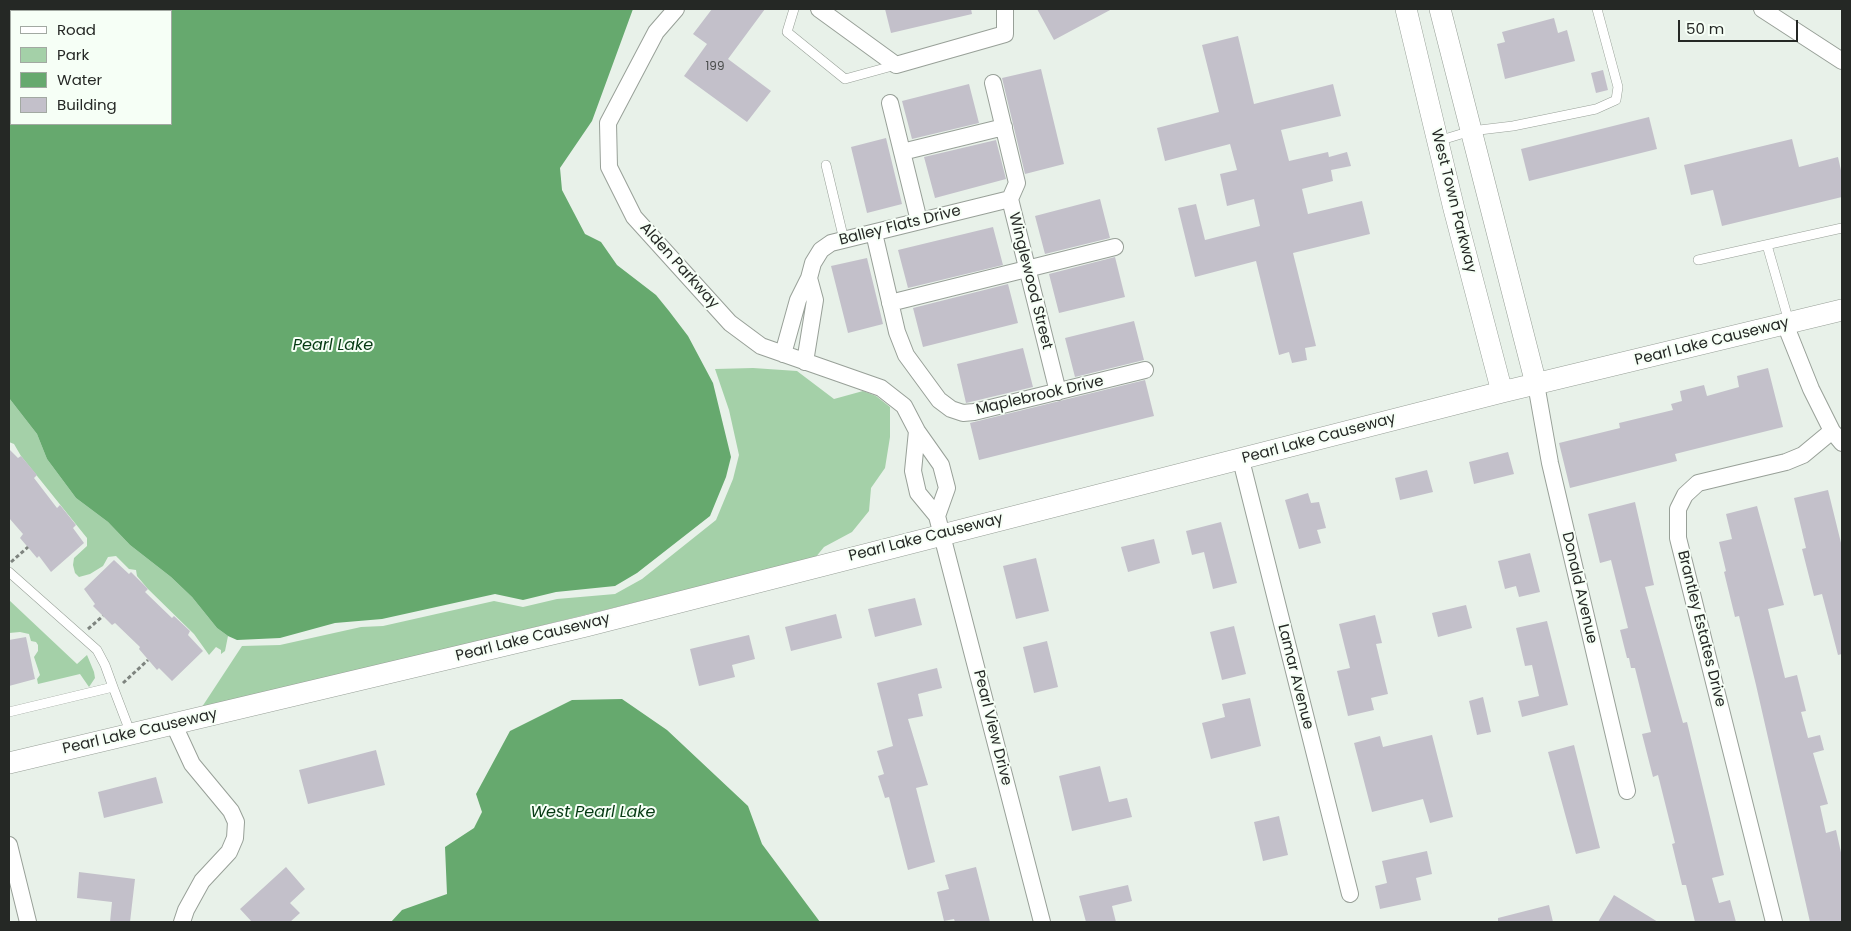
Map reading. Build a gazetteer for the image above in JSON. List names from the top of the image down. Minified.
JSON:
{"streets":{"street":["West Town Parkway","Balley Flats Drive","Alden Parkway","Winglewood Street","Pearl Lake Causeway","Maplebrook Drive","Donald Avenue","Brantley Estates Drive","Lamar Avenue","Pearl View Drive"]},"crossings":[["West Town Parkway","Pearl Lake Causeway"],["Balley Flats Drive","Alden Parkway"],["Balley Flats Drive","Winglewood Street"],["Balley Flats Drive","Maplebrook Drive"],["Alden Parkway","Pearl Lake Causeway"],["Alden Parkway","Pearl View Drive"],["Winglewood Street","Maplebrook Drive"],["Pearl Lake Causeway","Donald Avenue"],["Pearl Lake Causeway","Brantley Estates Drive"],["Pearl Lake Causeway","Lamar Avenue"],["Pearl Lake Causeway","Pearl View Drive"]],"water":["Pearl Lake","West Pearl Lake"],"house_numbers":["199"],"legend":["Road","Park","Water","Building"],"scale_bar":"50 m"}
